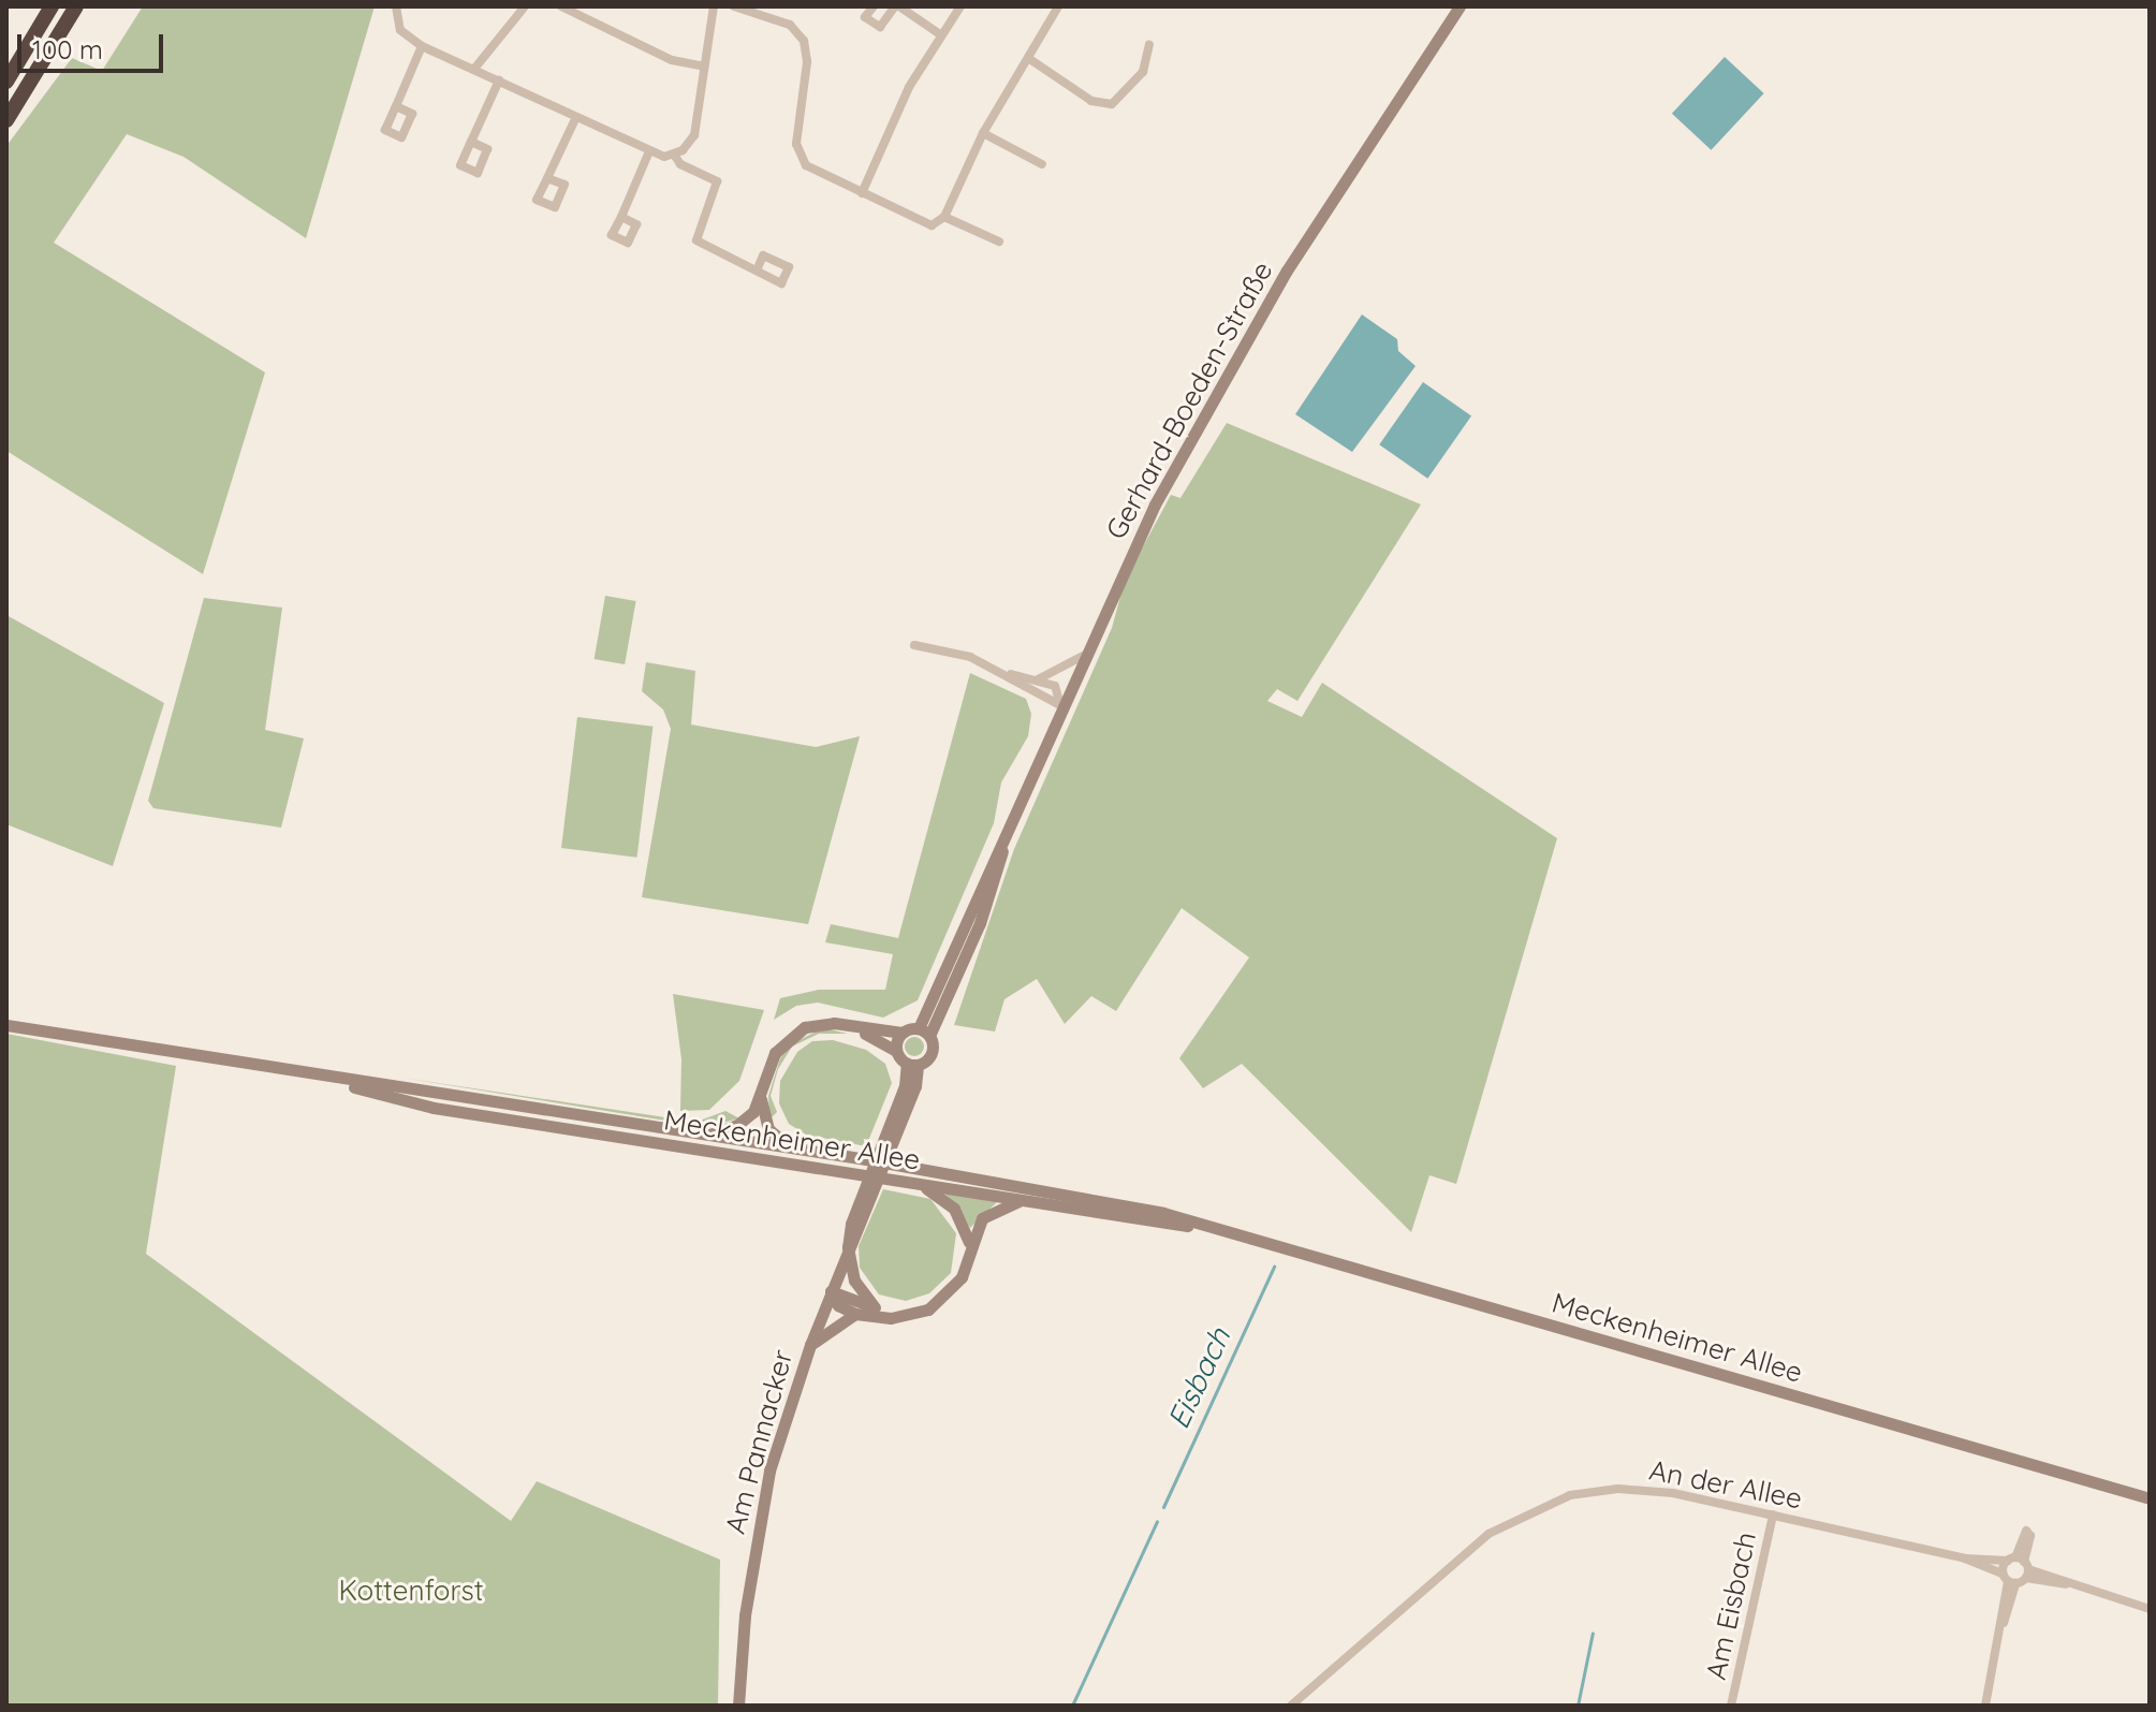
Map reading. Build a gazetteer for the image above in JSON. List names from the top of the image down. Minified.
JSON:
{"streets":{"main road":["Gerhard-Boeden-Straße","Meckenheimer Allee","Am Pannacker"],"street":["An der Allee","Am Eisbach"]},"crossings":[["Gerhard-Boeden-Straße","Am Pannacker"],["An der Allee","Am Eisbach"]],"water":["Eisbach"],"parks":["Kottenforst"],"scale_bar":"100 m"}
